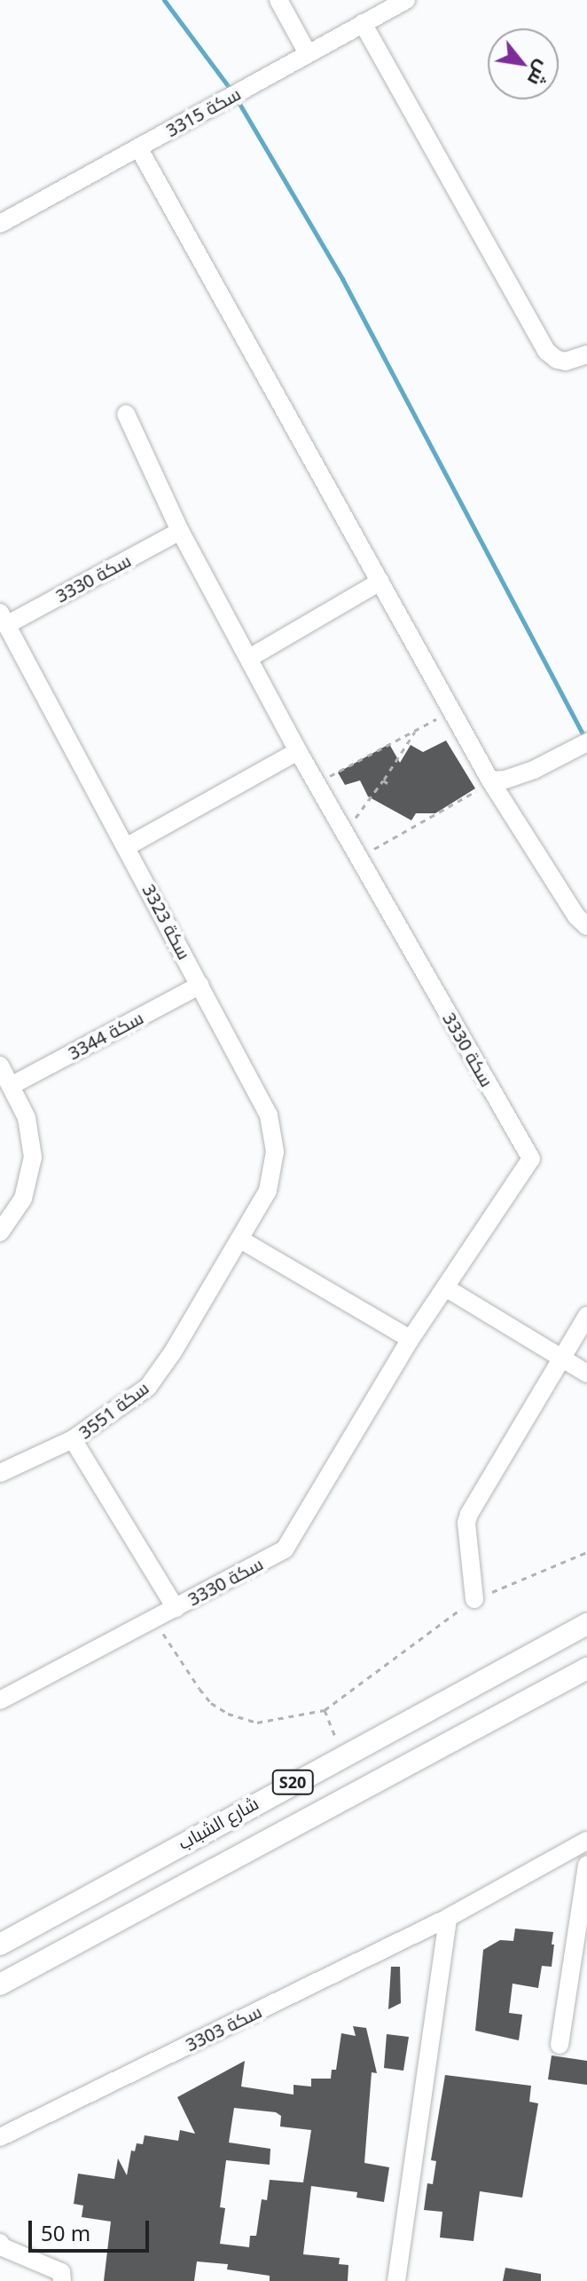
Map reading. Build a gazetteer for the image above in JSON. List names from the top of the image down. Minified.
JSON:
{"streets":{"main road":["S20","شارع الشباب"],"street":["سكة 3315","سكة 3330","سكة 3323","سكة 3344","سكة 3551","سكة 3303"]},"crossings":[["سكة 3330","سكة 3323"],["سكة 3330","سكة 3551"],["سكة 3323","سكة 3344"],["سكة 3323","سكة 3551"]],"scale_bar":"50 m","north":"bottom right"}
